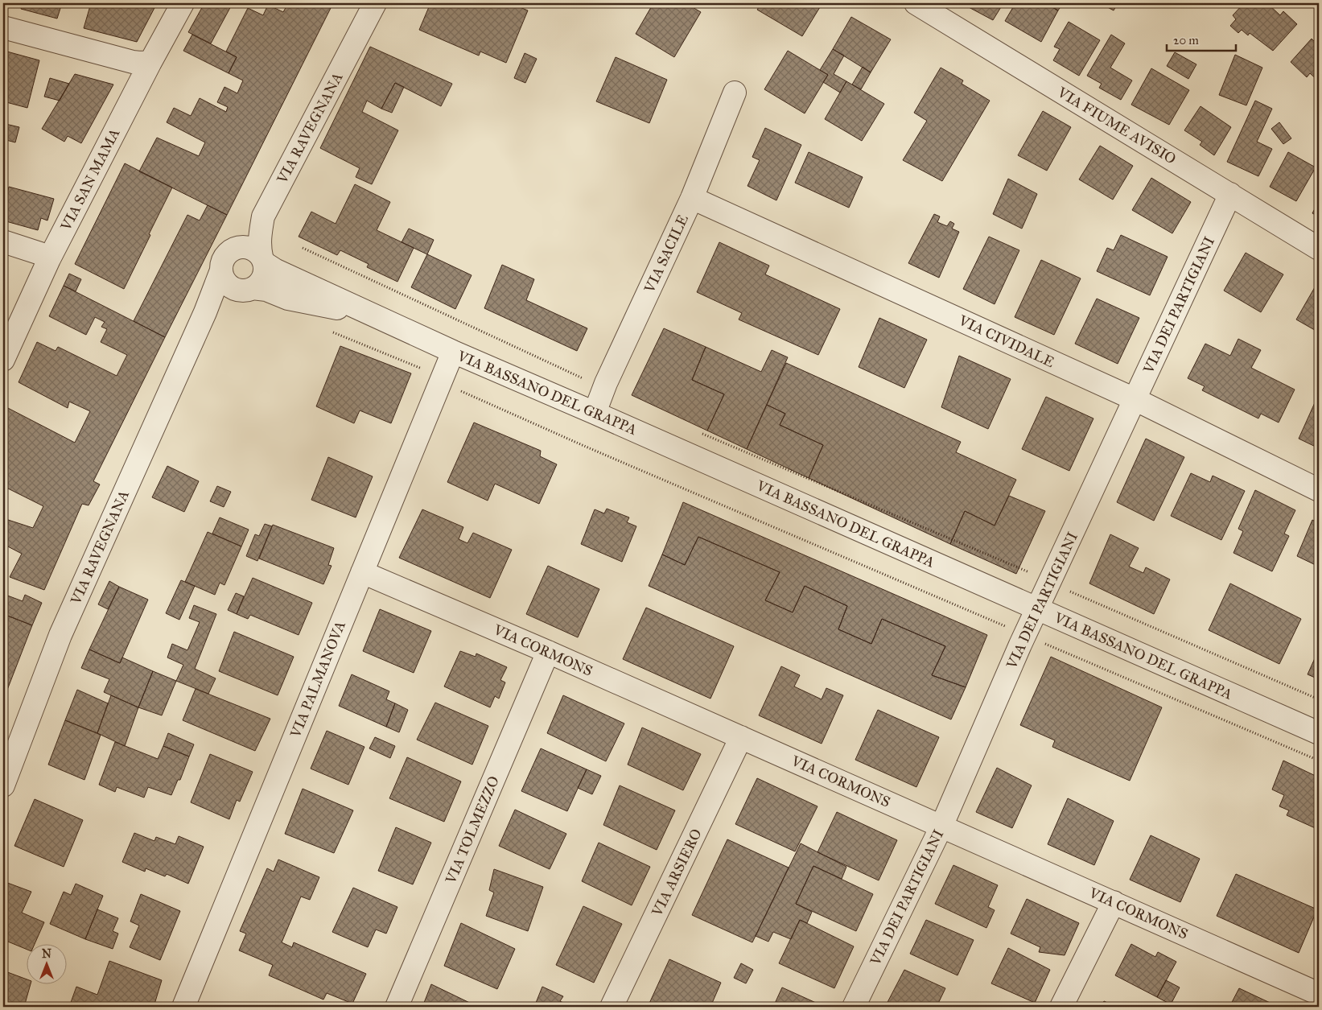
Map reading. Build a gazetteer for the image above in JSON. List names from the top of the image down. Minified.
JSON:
{"streets":{"street":["VIA FIUME AVISIO","VIA RAVEGNANA","VIA SAN MAMA","VIA SACILE","VIA DEI PARTIGIANI","VIA CIVIDALE","VIA BASSANO DEL GRAPPA","VIA CORMONS","VIA PALMANOVA","VIA TOLMEZZO","VIA ARSIERO"]},"crossings":[["VIA FIUME AVISIO","VIA DEI PARTIGIANI"],["VIA RAVEGNANA","VIA BASSANO DEL GRAPPA"],["VIA SACILE","VIA CIVIDALE"],["VIA SACILE","VIA BASSANO DEL GRAPPA"],["VIA DEI PARTIGIANI","VIA CIVIDALE"],["VIA DEI PARTIGIANI","VIA BASSANO DEL GRAPPA"],["VIA DEI PARTIGIANI","VIA CORMONS"],["VIA BASSANO DEL GRAPPA","VIA PALMANOVA"],["VIA CORMONS","VIA PALMANOVA"],["VIA CORMONS","VIA TOLMEZZO"],["VIA CORMONS","VIA ARSIERO"]],"scale_bar":"20 m","north":"top"}
